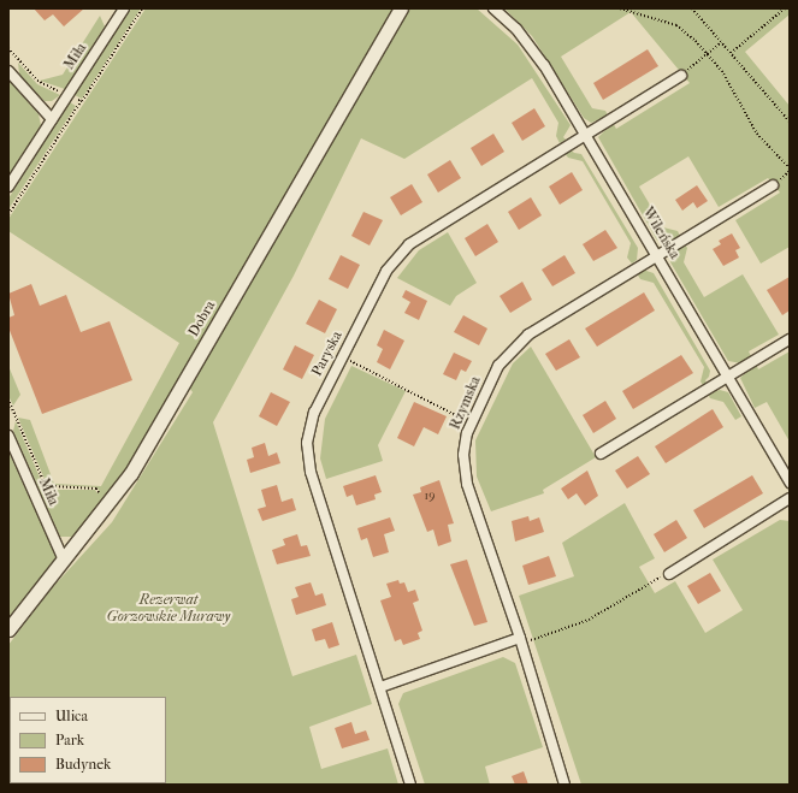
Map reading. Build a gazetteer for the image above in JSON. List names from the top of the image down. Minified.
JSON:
{"streets":{"street":["Miła","Wileńska","Dobra","Paryska","Rzymska"]},"crossings":[["Miła","Dobra"],["Wileńska","Paryska"],["Wileńska","Rzymska"]],"parks":["Rezerwat Gorzowskie Murawy"],"house_numbers":["19"],"legend":["Ulica","Park","Budynek"]}
